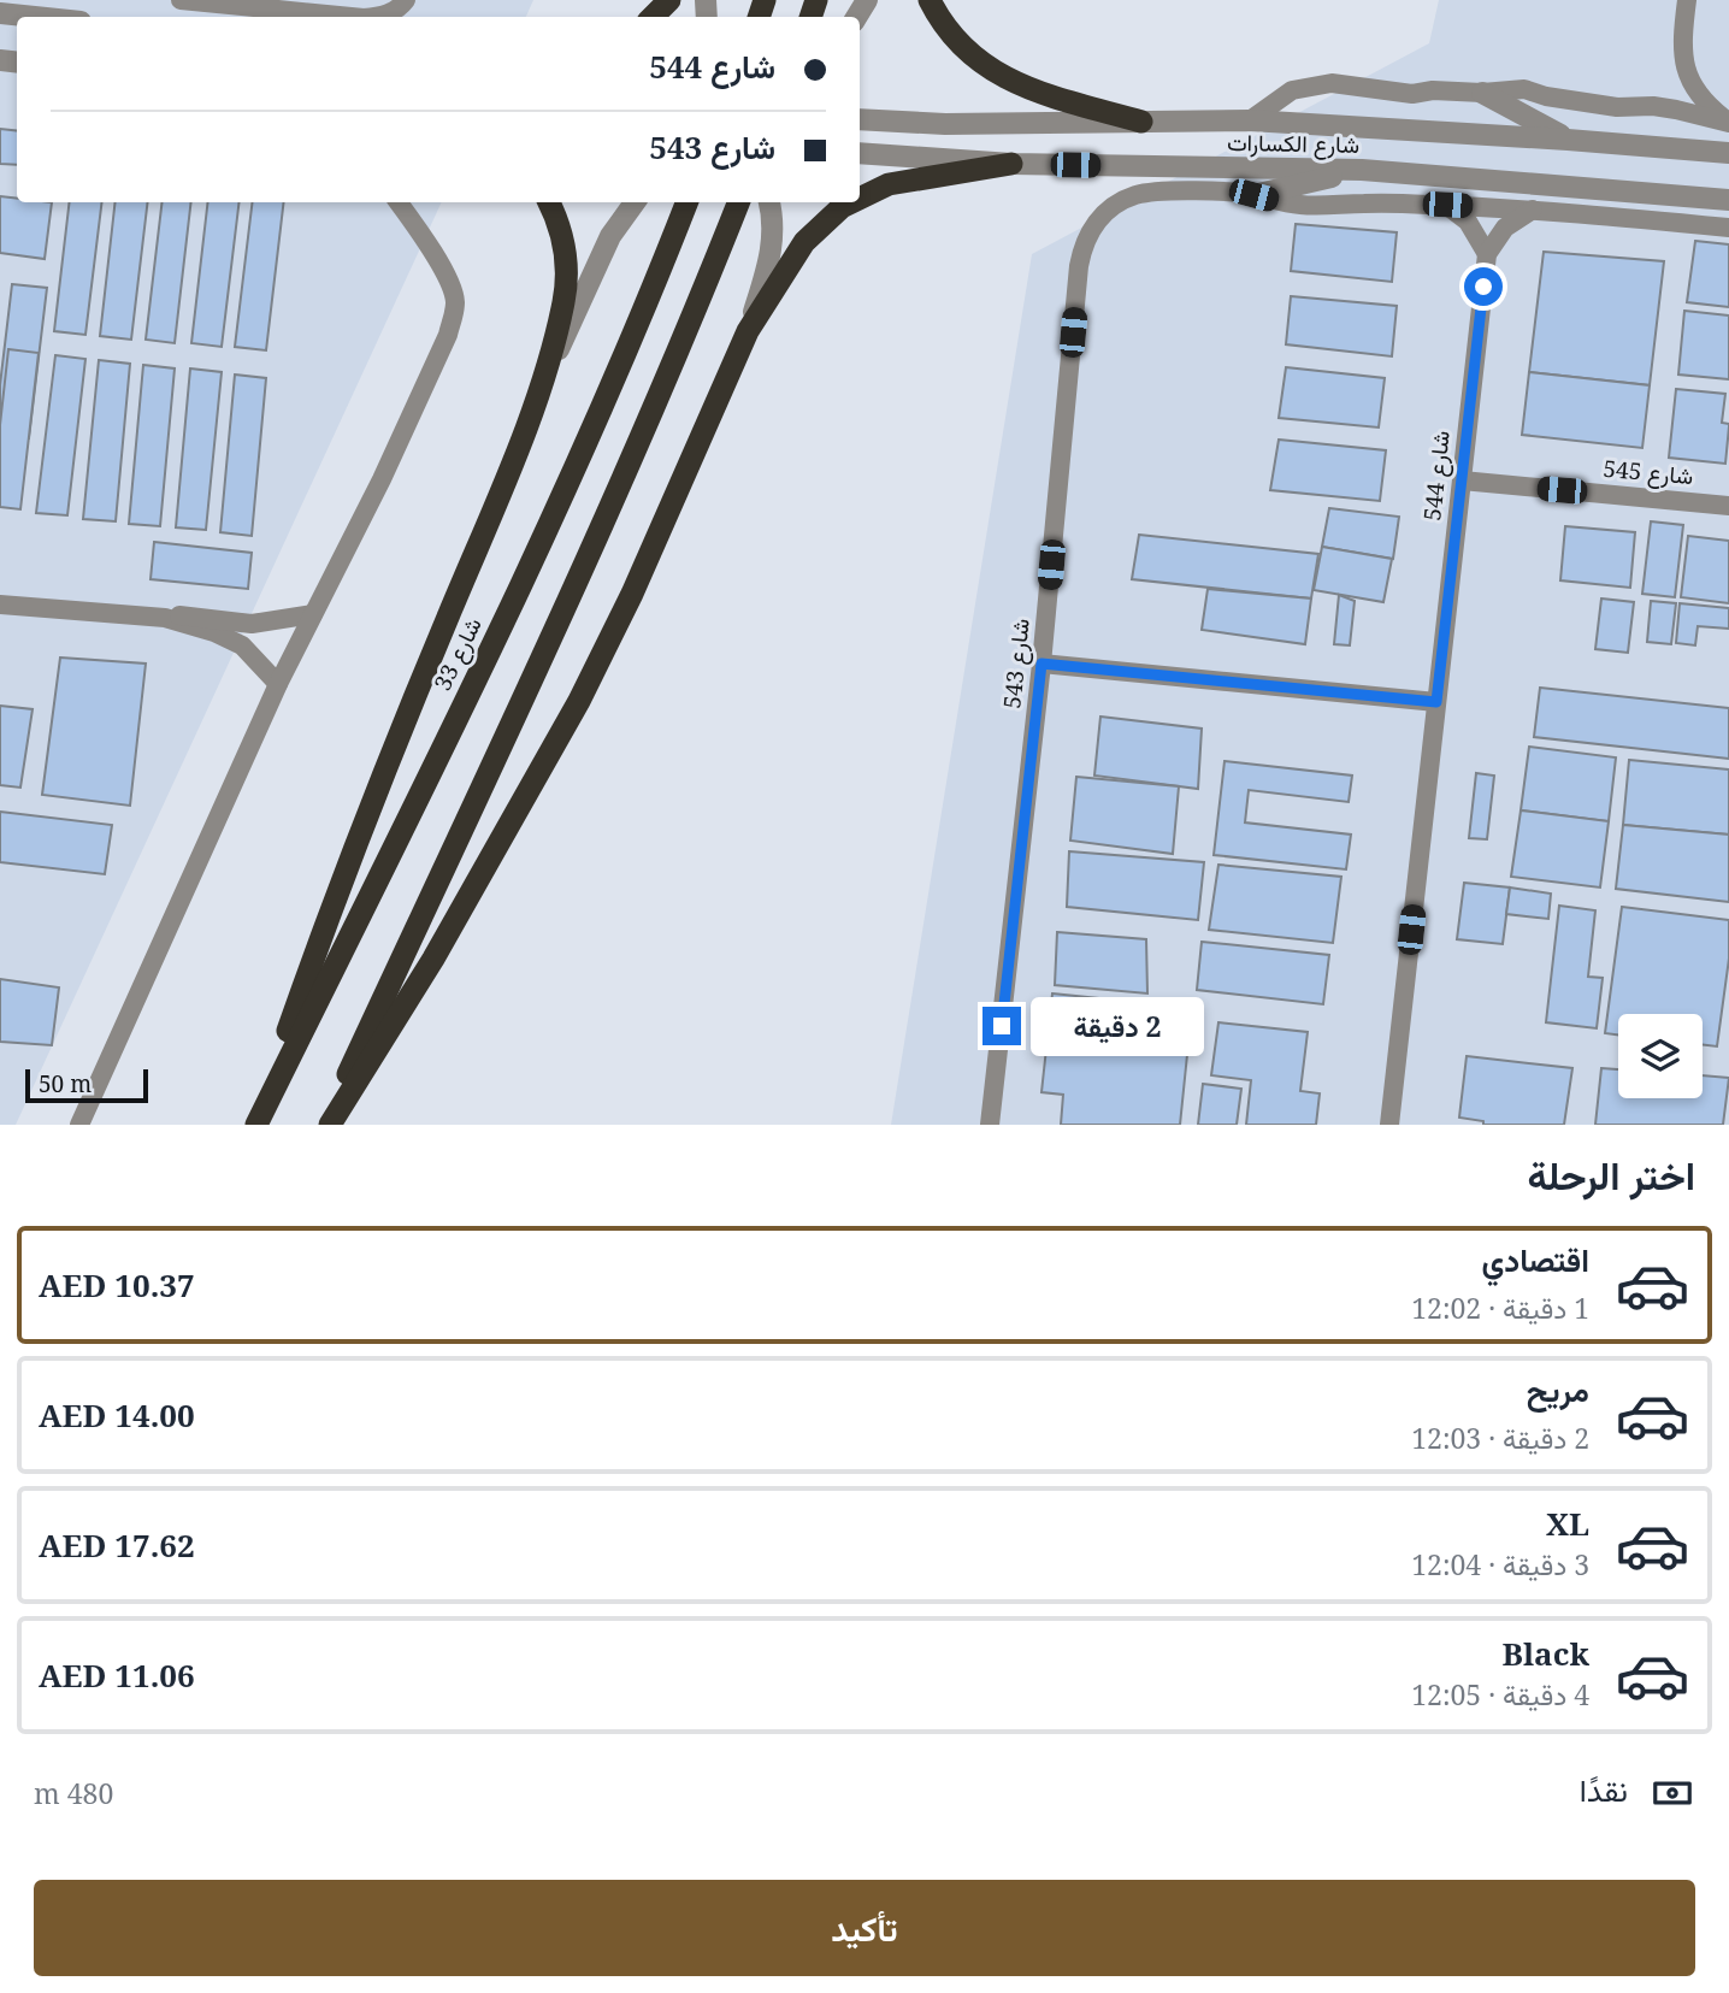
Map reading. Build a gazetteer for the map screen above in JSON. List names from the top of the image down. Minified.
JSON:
{"streets":{"highway":["شارع 33"],"street":["شارع الكسارات","شارع 545","شارع 544","شارع 543"]},"crossings":[["شارع 545","شارع 544"]],"scale_bar":"50 m","page":{"banner":["شارع 544","شارع 543"],"bubble":"2 دقيقة","scale":"50 m","heading":"اختر الرحلة","list":[{"name":"اقتصادي","note":"1 دقيقة · 12:02","value":"AED 10.37"},{"name":"مريح","note":"2 دقيقة · 12:03","value":"AED 14.00"},{"name":"XL","note":"3 دقيقة · 12:04","value":"AED 17.62"},{"name":"Black","note":"4 دقيقة · 12:05","value":"AED 11.06"}],"pay":["نقدًا","480 m"],"buttons":"تأكيد"}}
